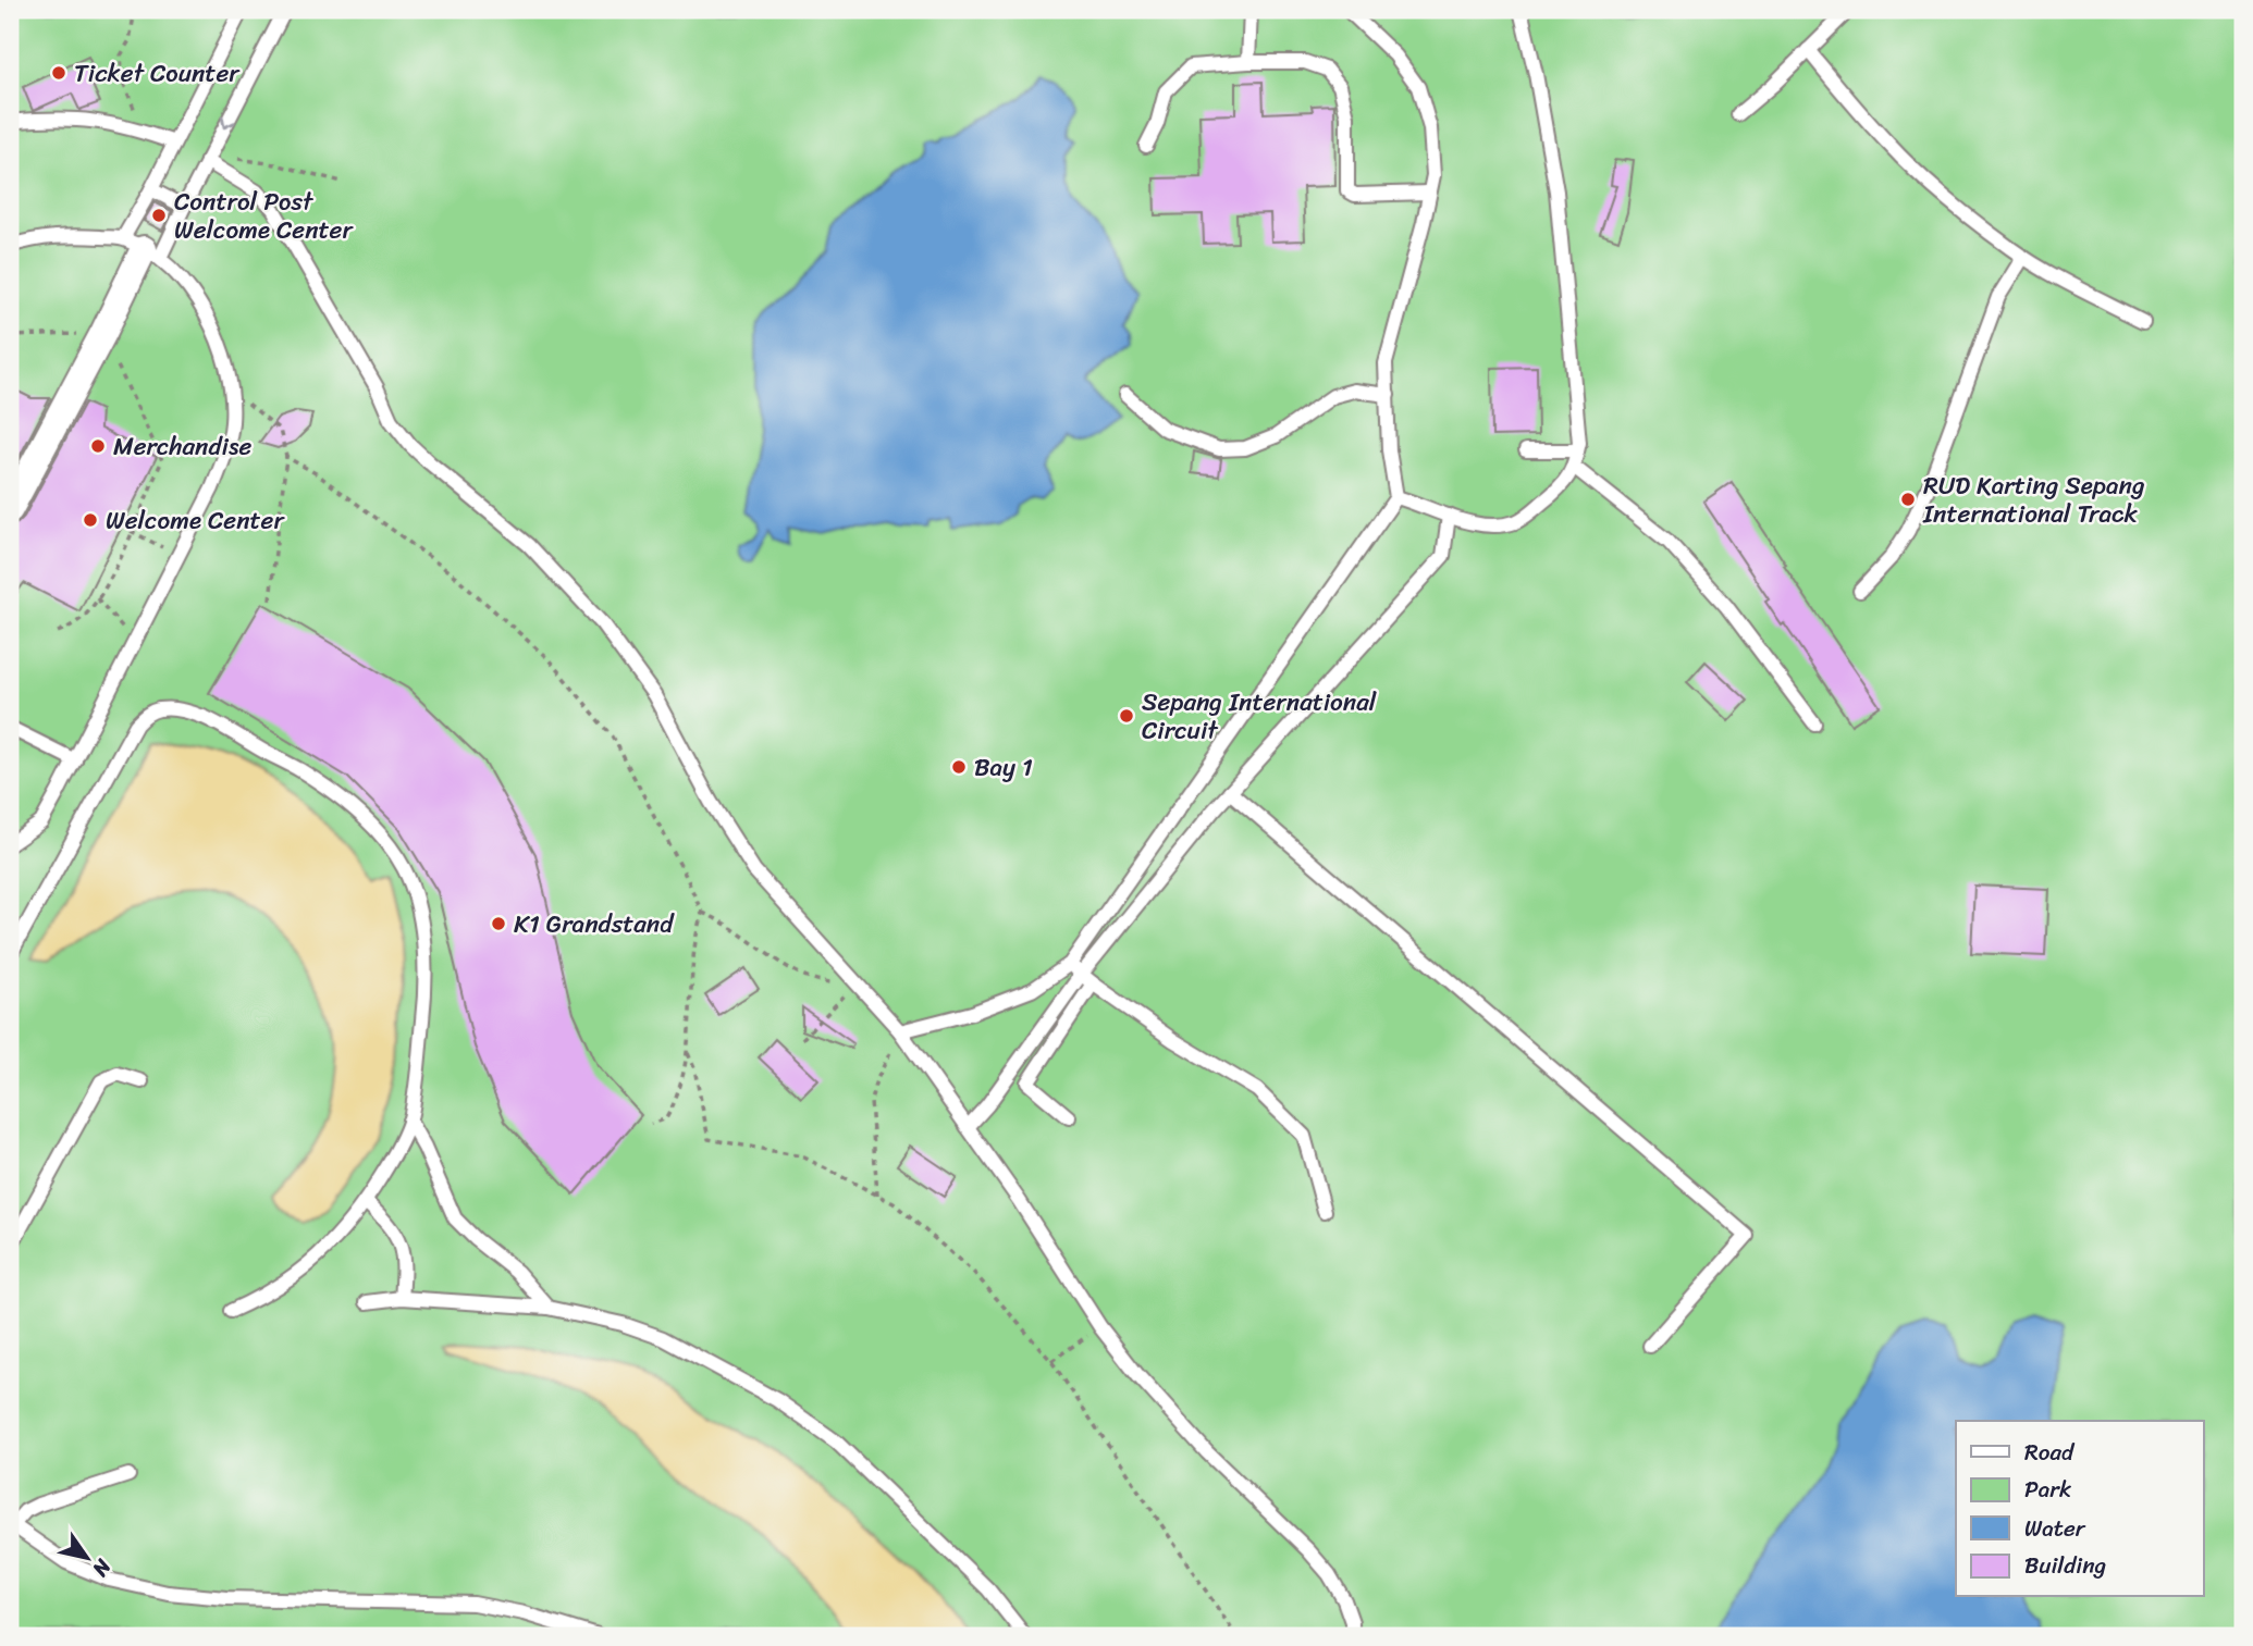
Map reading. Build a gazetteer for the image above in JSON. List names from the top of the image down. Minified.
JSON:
{"places":["Ticket Counter","Control Post Welcome Center","Merchandise","RUD Karting Sepang International Track","Welcome Center","Sepang International Circuit","Bay 1","K1 Grandstand"],"legend":["Road","Park","Water","Building"],"north":"bottom right"}
